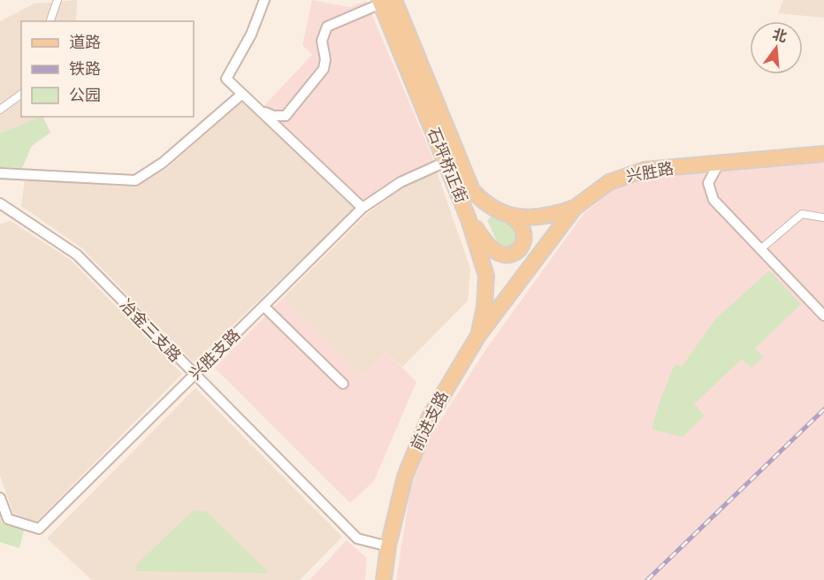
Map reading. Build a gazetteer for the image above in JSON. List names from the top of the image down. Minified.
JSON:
{"streets":{"main road":["石坪桥正街","兴胜路","前进支路"],"street":["冶金三支路","兴胜支路"]},"crossings":[["石坪桥正街","兴胜路"],["石坪桥正街","兴胜支路"],["石坪桥正街","前进支路"],["兴胜路","前进支路"],["冶金三支路","兴胜支路"],["冶金三支路","前进支路"]],"legend":["道路","铁路","公园"],"north":"top"}
